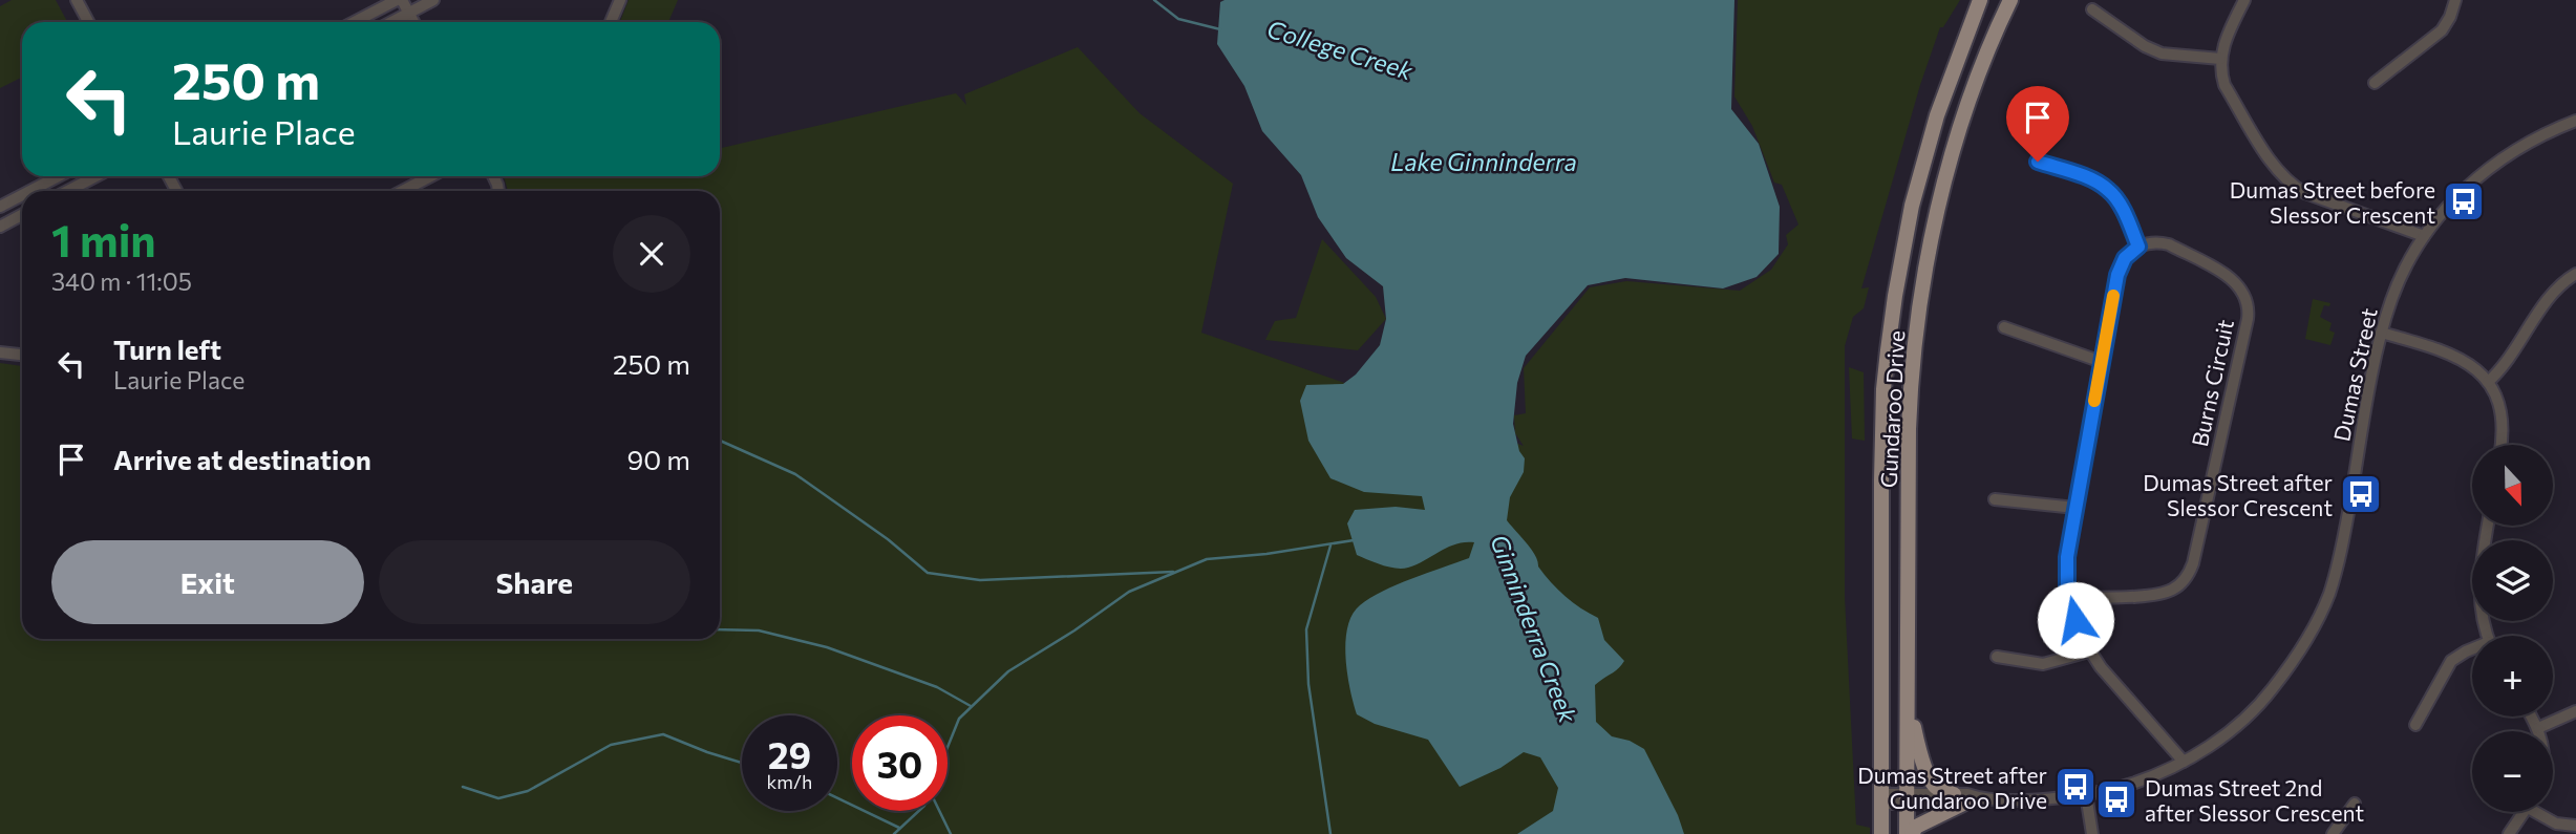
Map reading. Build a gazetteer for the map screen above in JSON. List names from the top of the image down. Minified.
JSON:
{"streets":{"main road":["Gundaroo Drive"],"street":["Dumas Street","Burns Circuit"]},"crossings":[["Dumas Street","Gundaroo Drive"]],"water":["College Creek","Lake Ginninderra","Ginninderra Creek"],"places":{"bus stop":["Dumas Street before Slessor Crescent","Dumas Street after Slessor Crescent","Dumas Street after Gundaroo Drive","Dumas Street 2nd after Slessor Crescent"]},"north":"bottom","page":{"turn":["250 m","Laurie Place"],"heading":["1 min","340 m · 11:05"],"list":[{"name":"Turn left","note":"Laurie Place","value":"250 m"},{"name":"Arrive at destination","value":"90 m"}],"map_buttons":["+","−"],"buttons":["Exit","Share"],"speed":"29 km/h","limit":"30"}}
